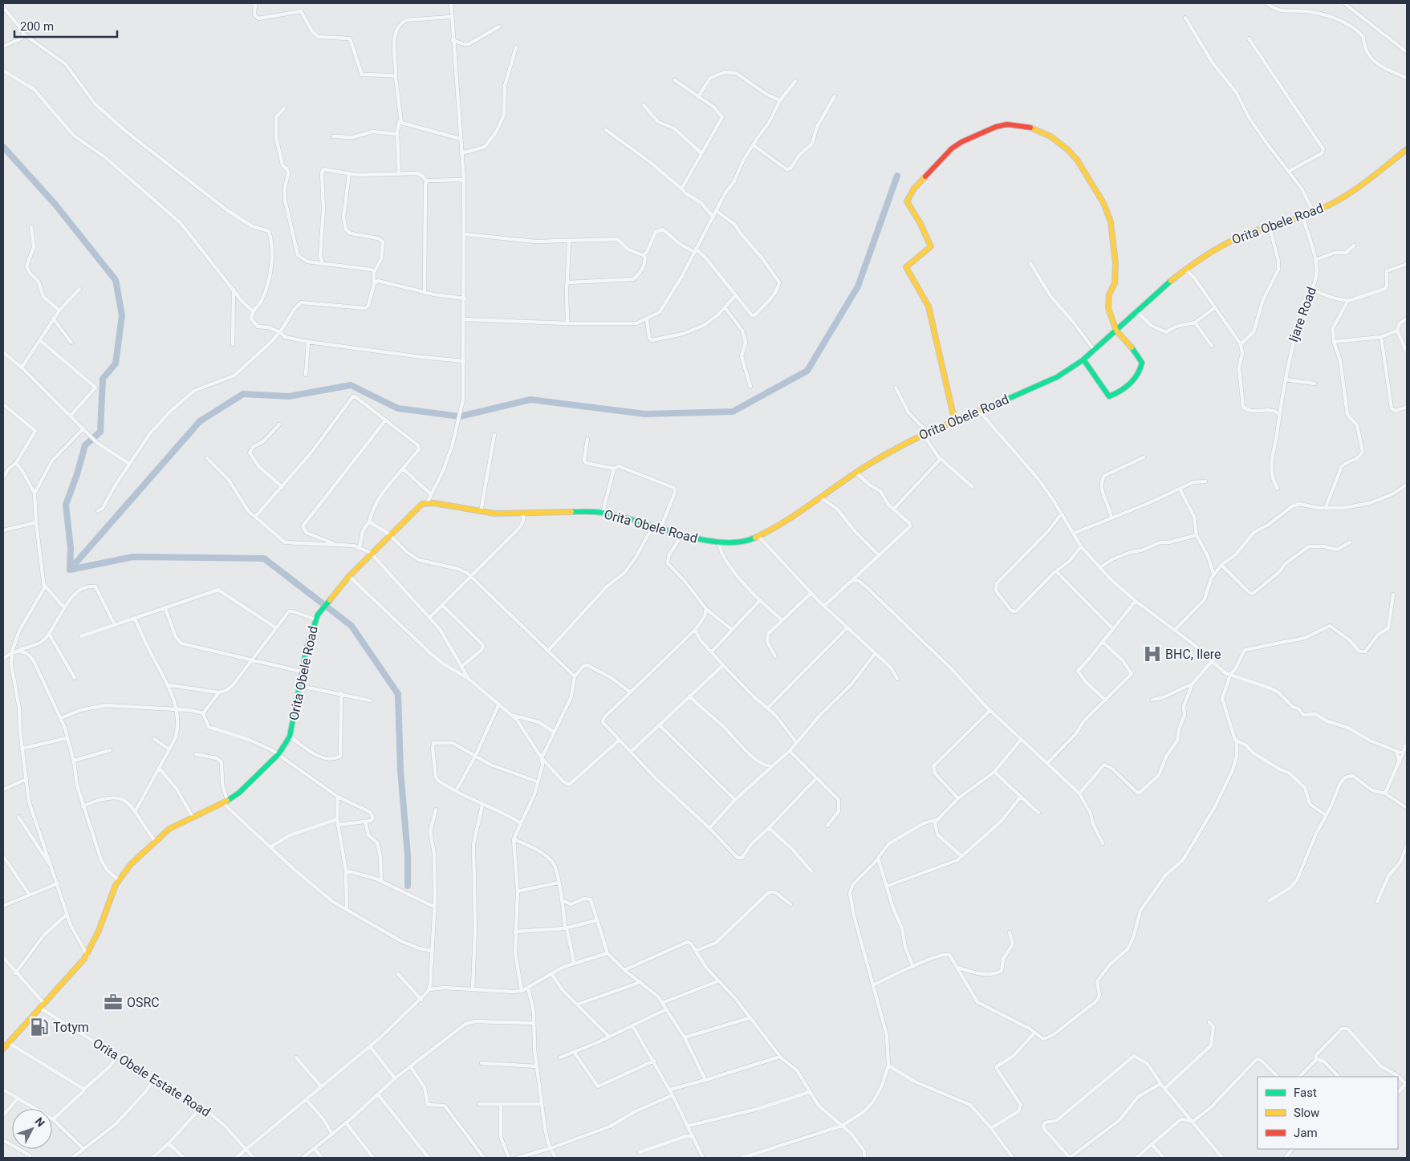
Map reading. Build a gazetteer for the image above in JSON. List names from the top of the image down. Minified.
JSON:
{"streets":{"main road":["Orita Obele Road"],"street":["Ijare Road","Orita Obele Estate Road"]},"crossings":[["Orita Obele Road","Ijare Road"],["Orita Obele Road","Orita Obele Estate Road"]],"places":{"hospital":["BHC, Ilere"],"office":["OSRC"],"fuel station":["Totym"]},"legend":["Fast","Slow","Jam"],"scale_bar":"200 m","north":"top right"}
